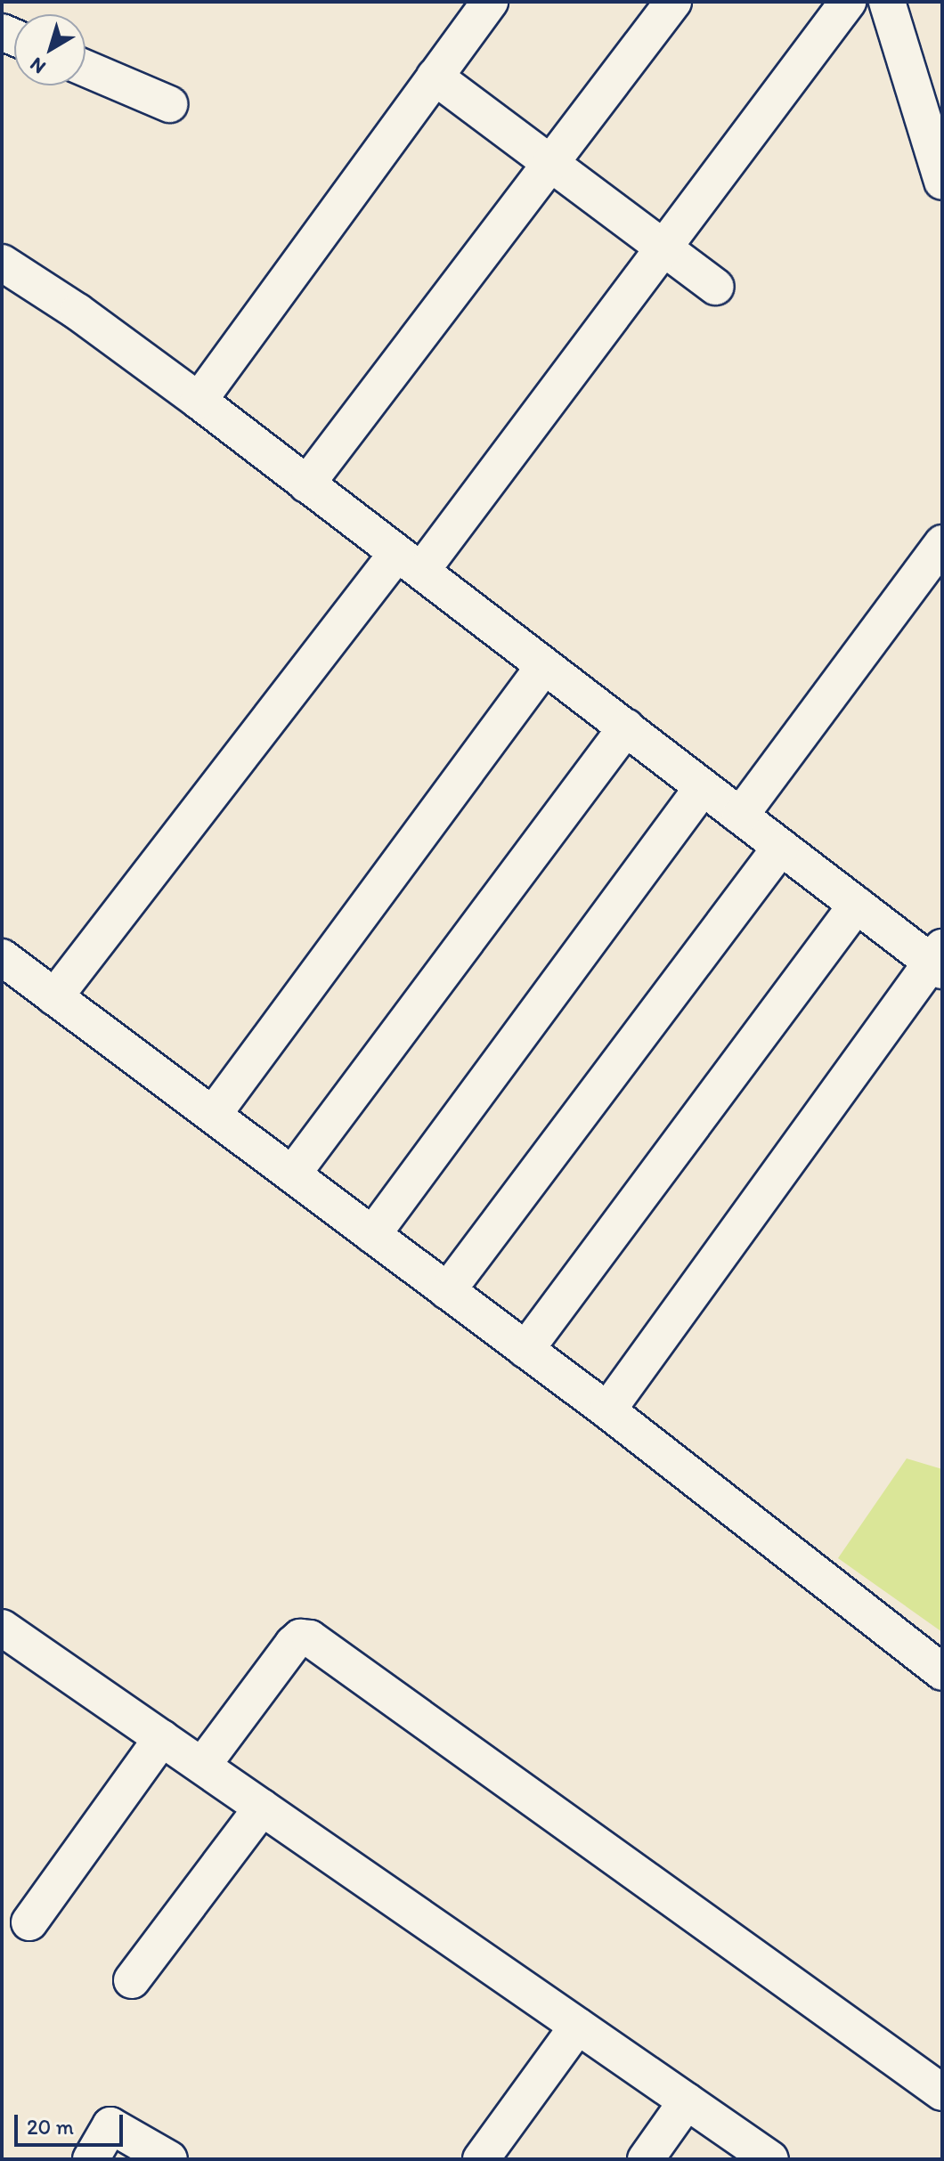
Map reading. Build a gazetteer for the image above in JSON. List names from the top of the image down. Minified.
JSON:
{"scale_bar":"20 m","north":"bottom left"}
